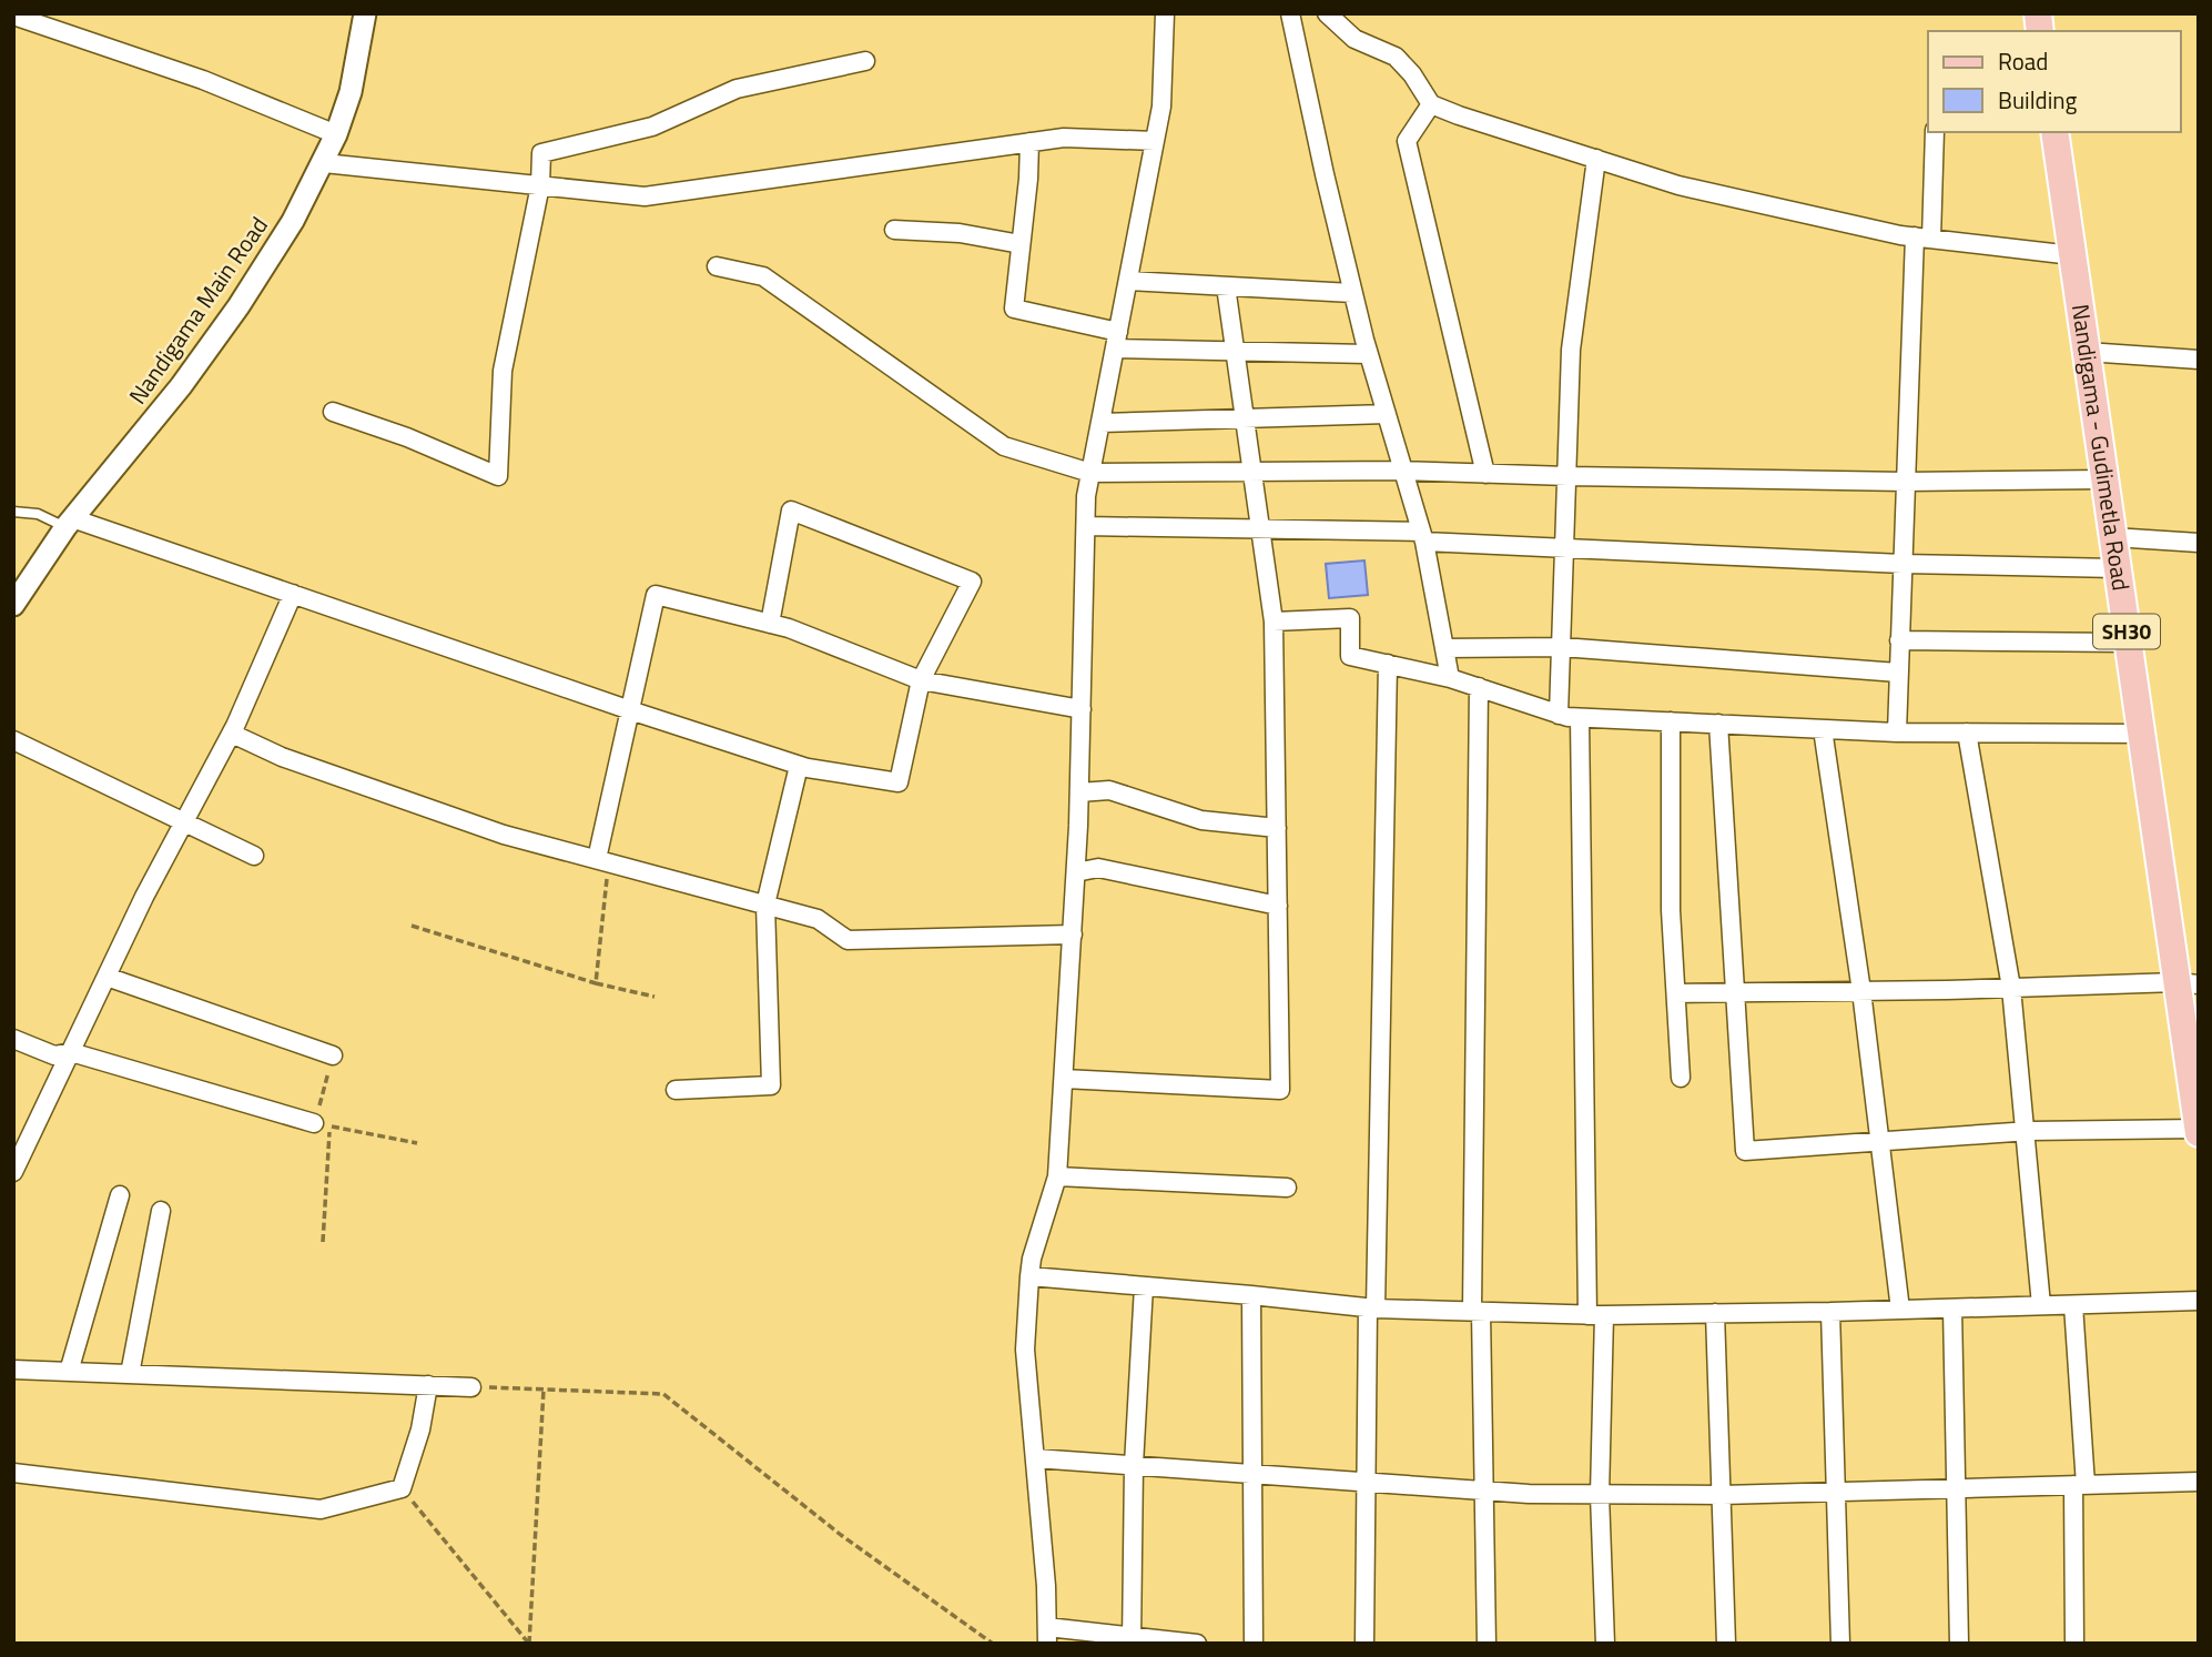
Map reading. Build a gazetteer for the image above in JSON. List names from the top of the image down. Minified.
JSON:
{"streets":{"main road":["Nandigama - Gudimetla Road","SH30"],"street":["Nandigama Main Road"]},"legend":["Road","Building"]}
